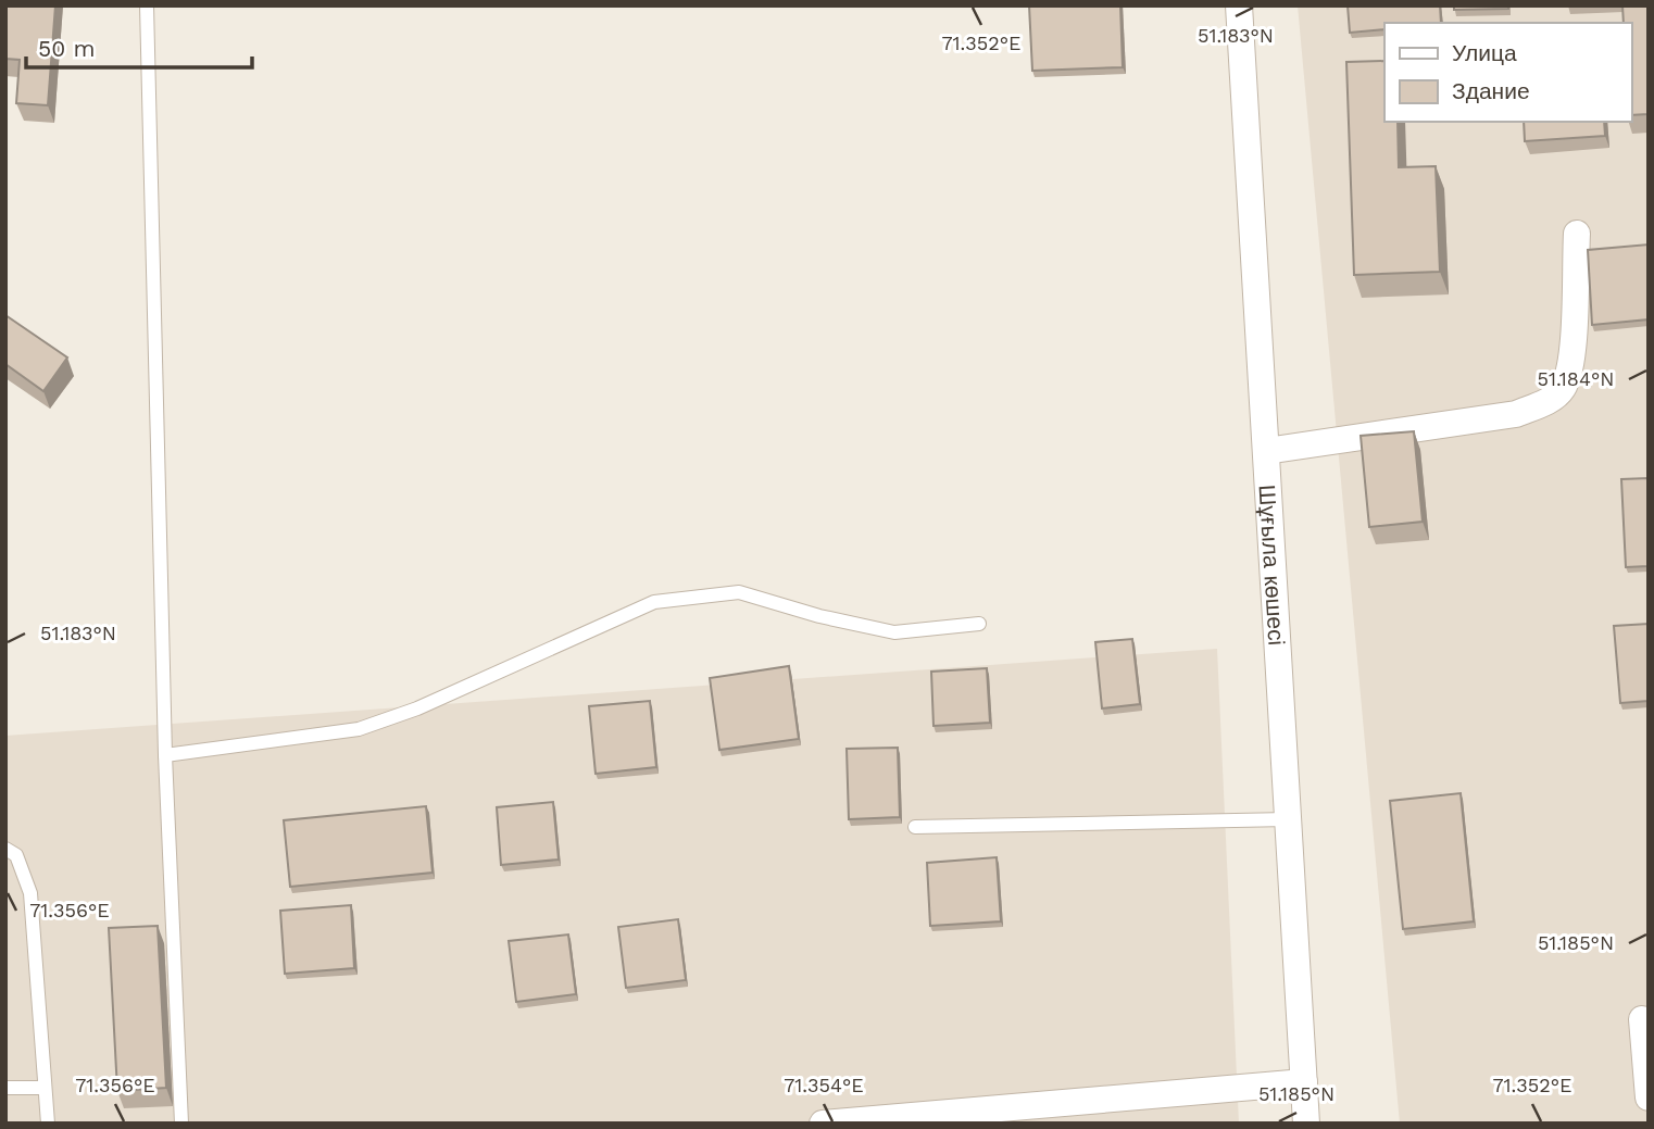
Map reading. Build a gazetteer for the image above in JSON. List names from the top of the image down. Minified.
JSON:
{"streets":{"street":["Шұғыла көшесі"]},"legend":["Улица","Здание"],"scale_bar":"50 m","coordinates":["51.183°N","71.352°E","51.184°N","71.356°E","51.185°N","71.354°E"]}
